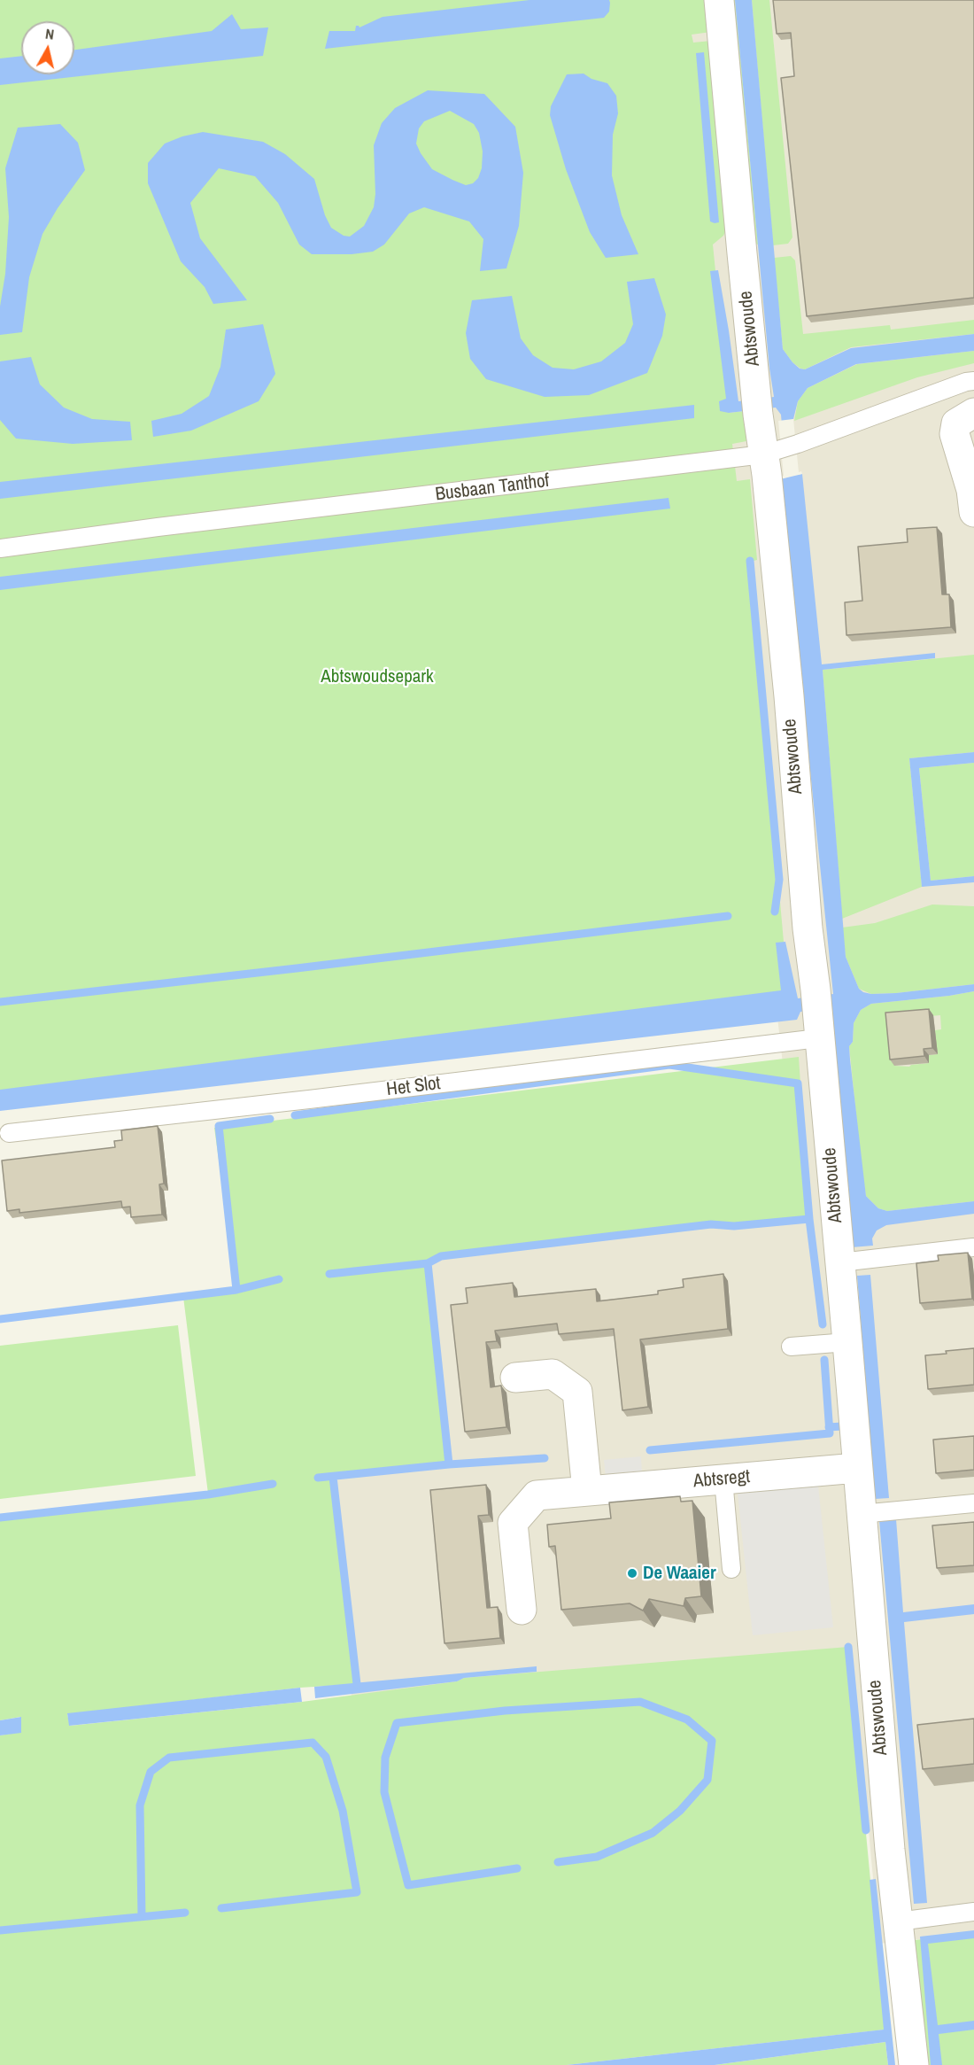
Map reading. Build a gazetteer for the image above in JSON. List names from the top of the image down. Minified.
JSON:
{"streets":{"street":["Abtswoude","Abtsregt"],"lane":["Busbaan Tanthof","Het Slot"]},"crossings":[["Abtswoude","Busbaan Tanthof"],["Abtswoude","Het Slot"],["Abtswoude","Abtsregt"]],"parks":["Abtswoudsepark"],"places":["De Waaier"],"north":"top"}
